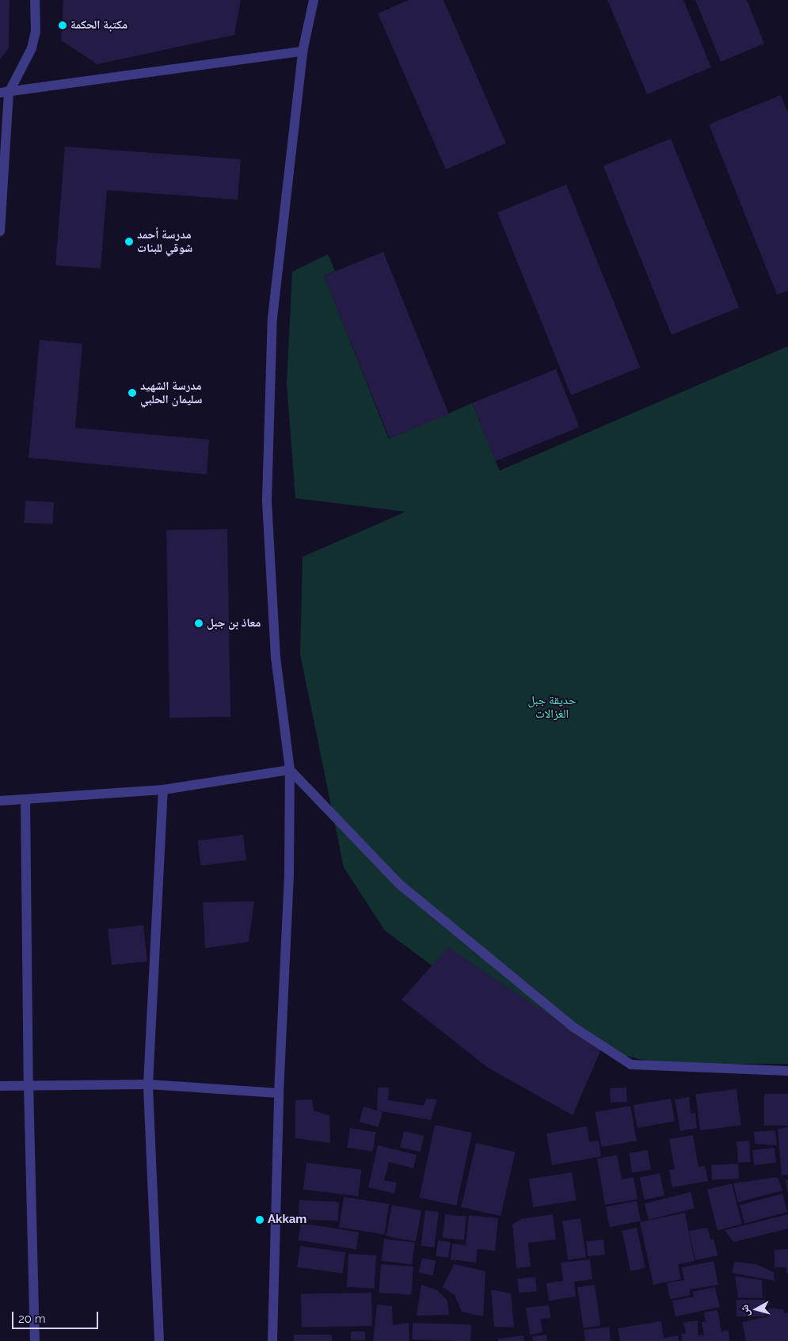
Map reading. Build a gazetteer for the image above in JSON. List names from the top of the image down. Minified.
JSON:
{"parks":["حديقة جبل الغزالات"],"places":["مكتبة الحكمة","مدرسة أحمد شوقي للبنات","مدرسة الشهيد سليمان الحلبي","معاذ بن جبل","Akkam"],"scale_bar":"20 m","north":"left"}
